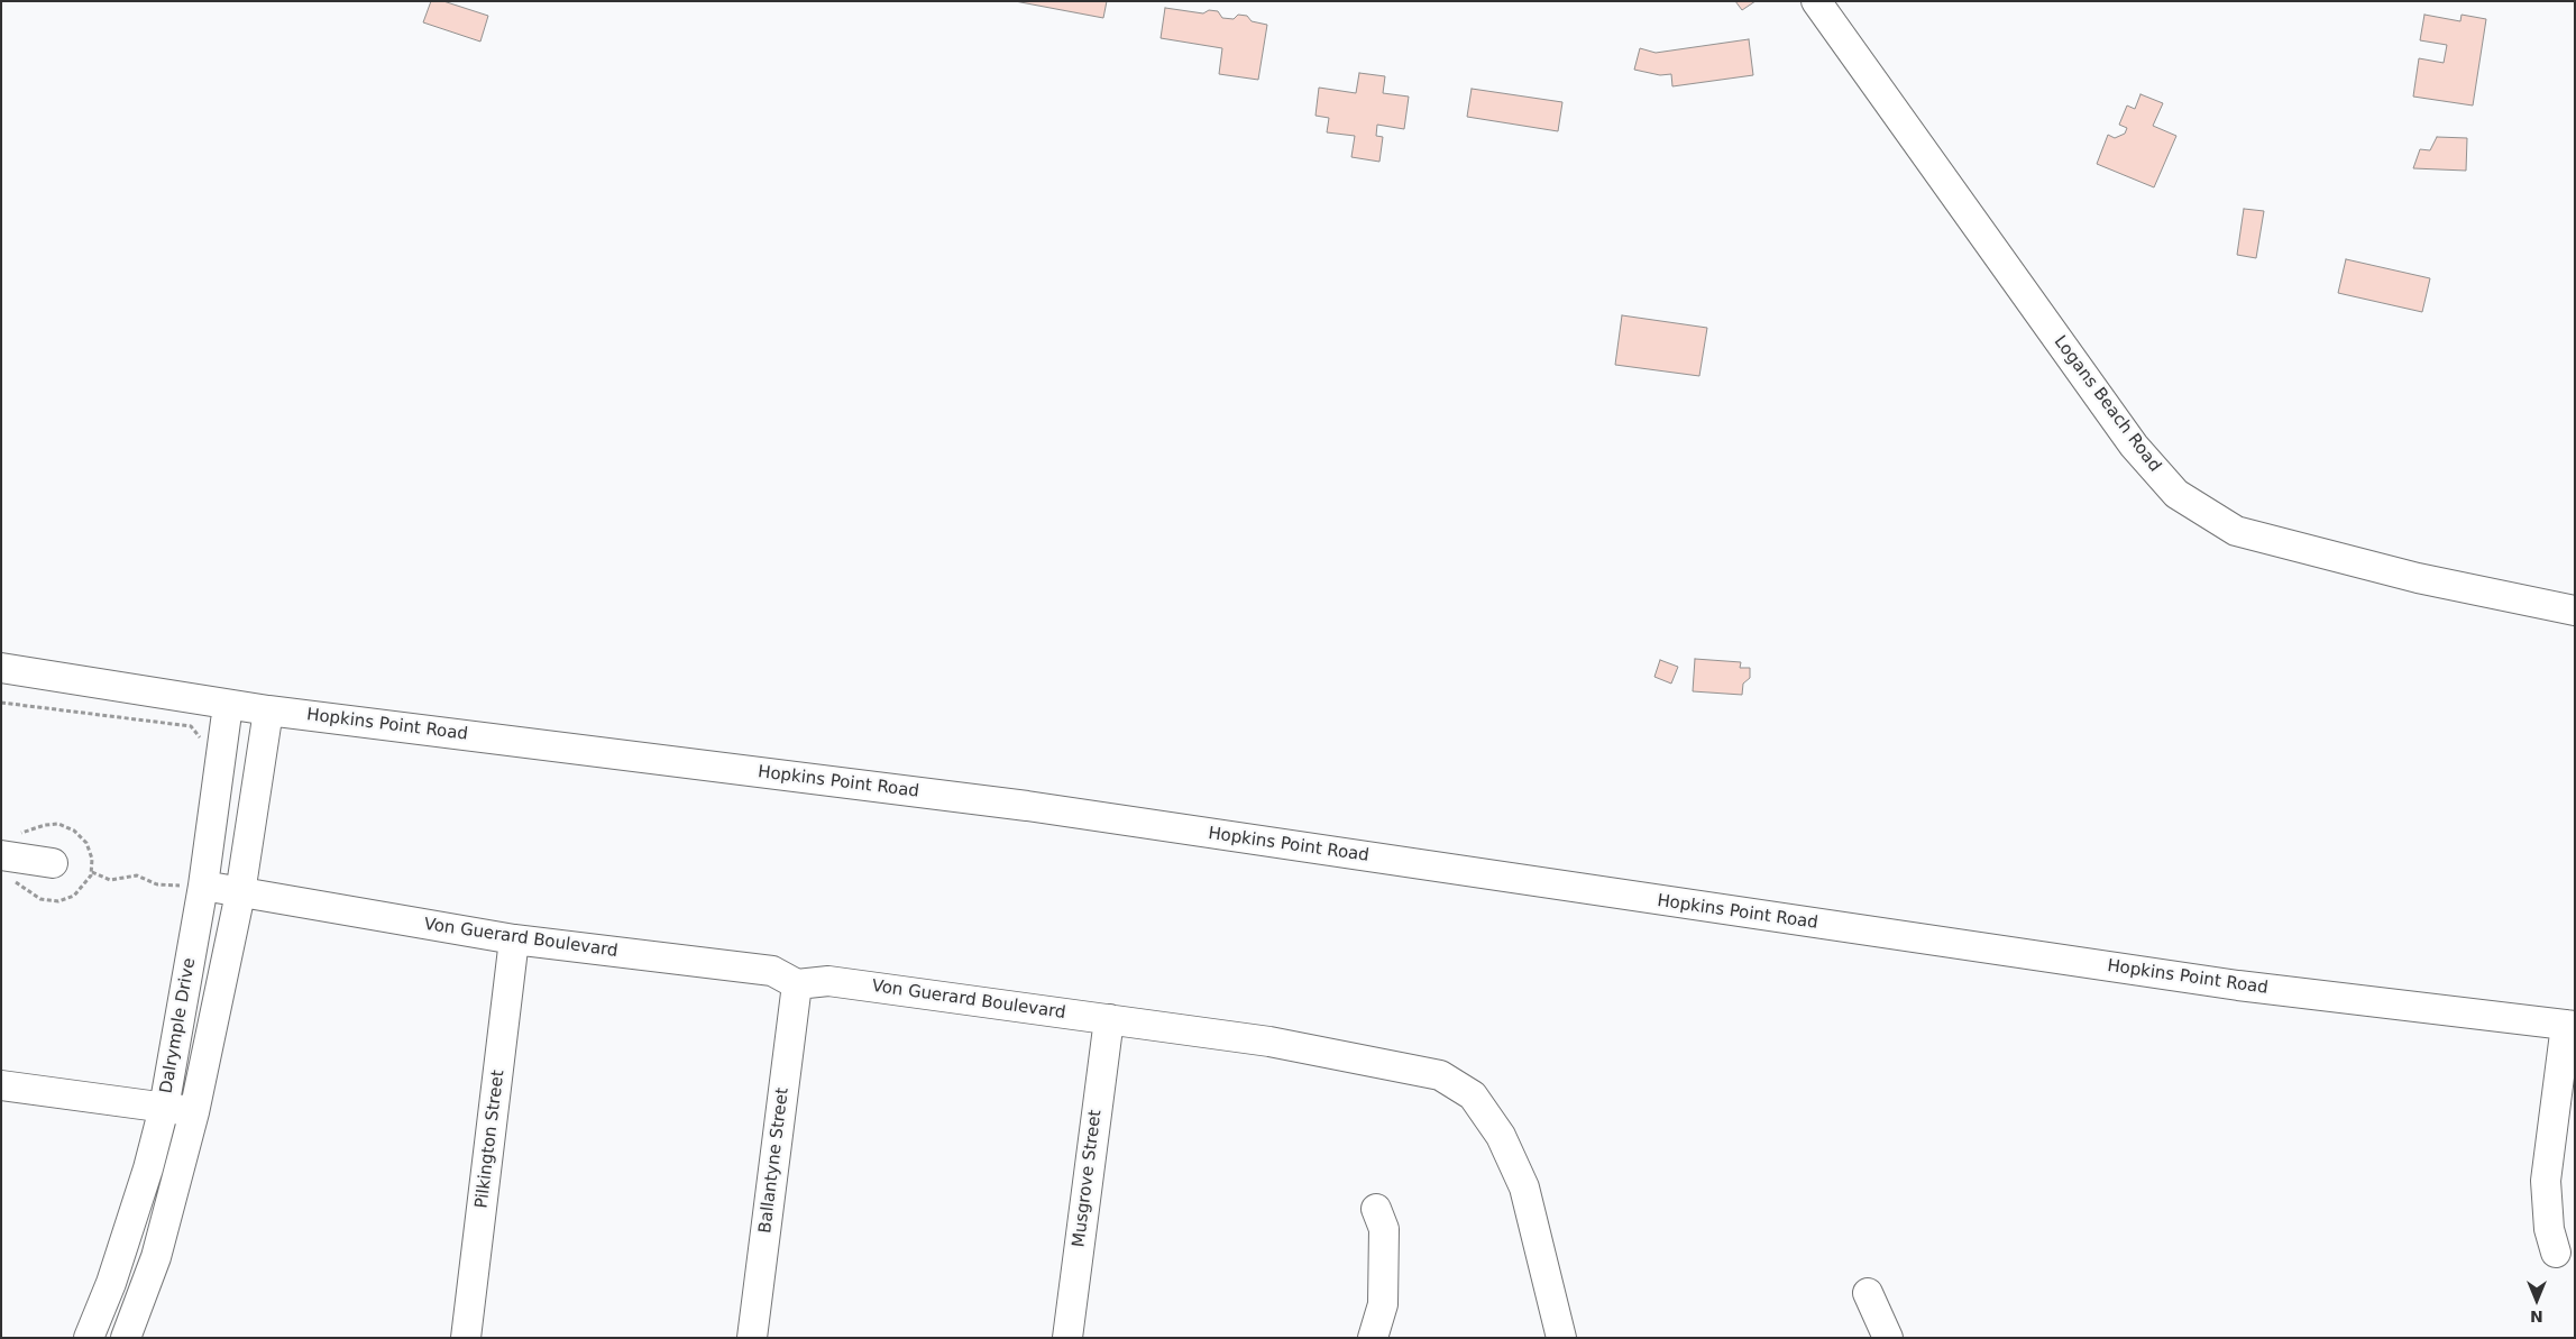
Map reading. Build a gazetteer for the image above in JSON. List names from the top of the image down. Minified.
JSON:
{"streets":{"street":["Logans Beach Road","Hopkins Point Road","Von Guerard Boulevard","Dalrymple Drive","Pilkington Street","Ballantyne Street","Musgrove Street"]},"crossings":[["Hopkins Point Road","Dalrymple Drive"],["Von Guerard Boulevard","Dalrymple Drive"],["Von Guerard Boulevard","Pilkington Street"],["Von Guerard Boulevard","Ballantyne Street"],["Von Guerard Boulevard","Musgrove Street"]],"north":"bottom"}
